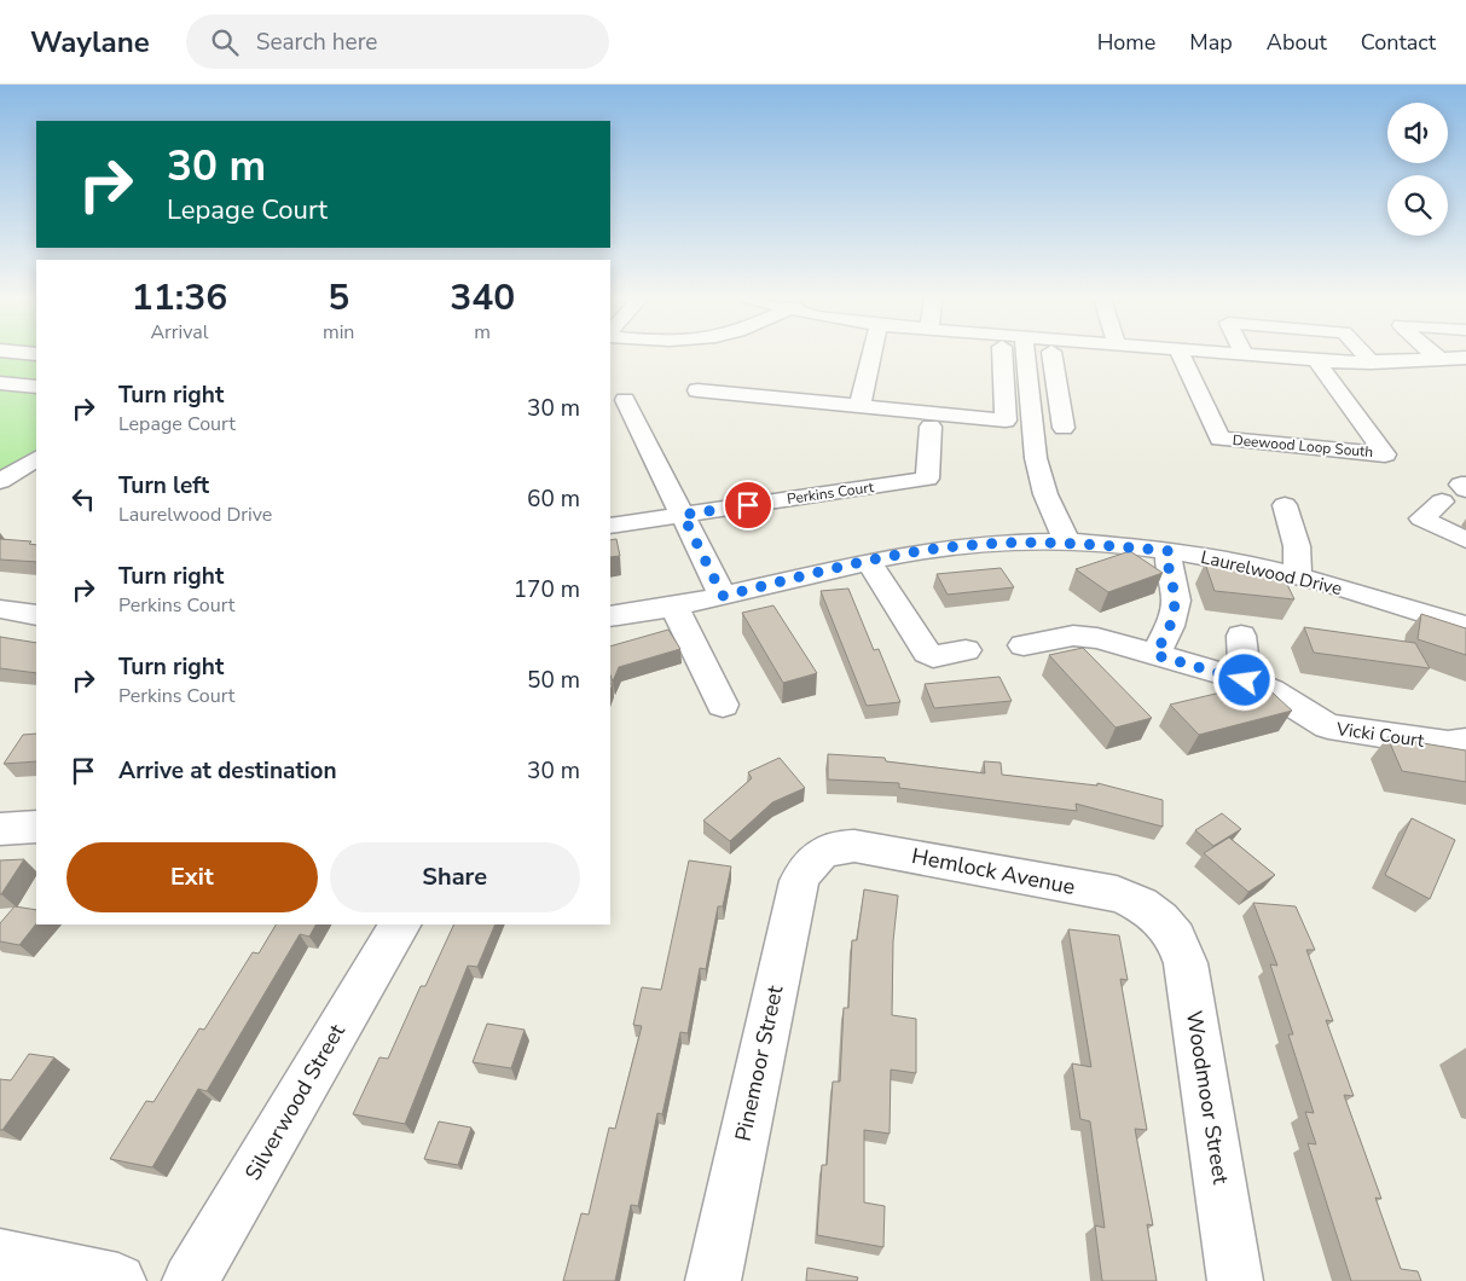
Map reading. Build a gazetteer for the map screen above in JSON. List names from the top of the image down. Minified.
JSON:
{"streets":{"street":["Deewood Loop South","Perkins Court","Laurelwood Drive","Vicki Court","Hemlock Avenue","Pinemoor Street","Woodmoor Street","Silverwood Street"]},"crossings":[["Hemlock Avenue","Pinemoor Street"],["Hemlock Avenue","Woodmoor Street"]],"page":{"header":"Waylane","search":"Search here","nav":["Home","Map","About","Contact"],"turn":["30 m","Lepage Court"],"eta":["11:36","Arrival","5","min","340","m"],"list":[{"name":"Turn right","note":"Lepage Court","value":"30 m"},{"name":"Turn left","note":"Laurelwood Drive","value":"60 m"},{"name":"Turn right","note":"Perkins Court","value":"170 m"},{"name":"Turn right","note":"Perkins Court","value":"50 m"},{"name":"Arrive at destination","value":"30 m"}],"buttons":["Exit","Share"]}}
